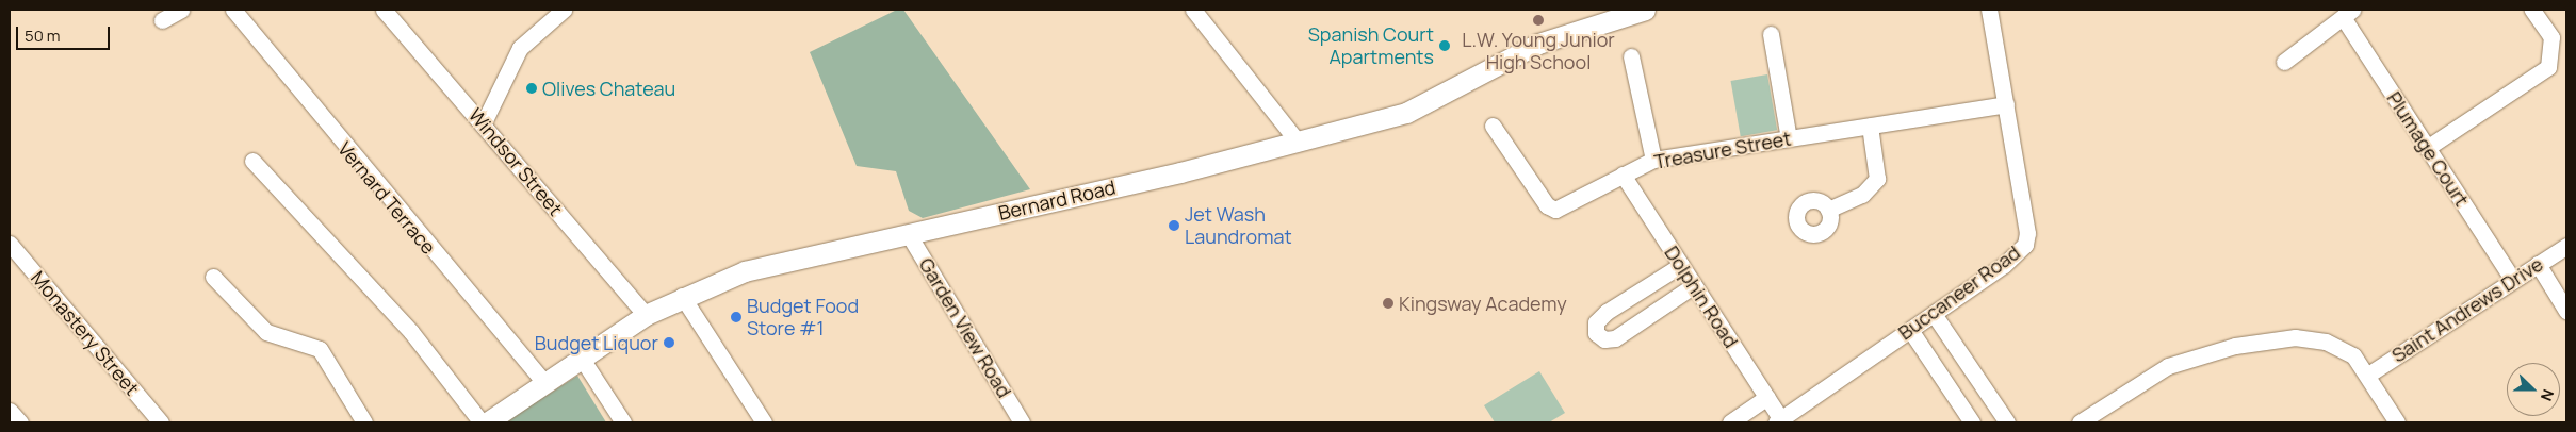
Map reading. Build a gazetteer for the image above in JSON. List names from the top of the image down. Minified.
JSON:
{"streets":{"main road":["Bernard Road"],"street":["Plumage Court","Treasure Street","Windsor Street","Vernard Terrace","Buccaneer Road","Dolphin Road","Saint Andrews Drive","Garden View Road","Monastery Street"]},"crossings":[["Plumage Court","Saint Andrews Drive"],["Treasure Street","Buccaneer Road"],["Treasure Street","Dolphin Road"],["Windsor Street","Bernard Road"],["Vernard Terrace","Bernard Road"],["Bernard Road","Garden View Road"],["Buccaneer Road","Dolphin Road"]],"places":["L.W. Young Junior High School","Spanish Court Apartments","Olives Chateau","Jet Wash Laundromat","Kingsway Academy","Budget Food Store #1","Budget Liquor"],"scale_bar":"50 m","north":"right"}
